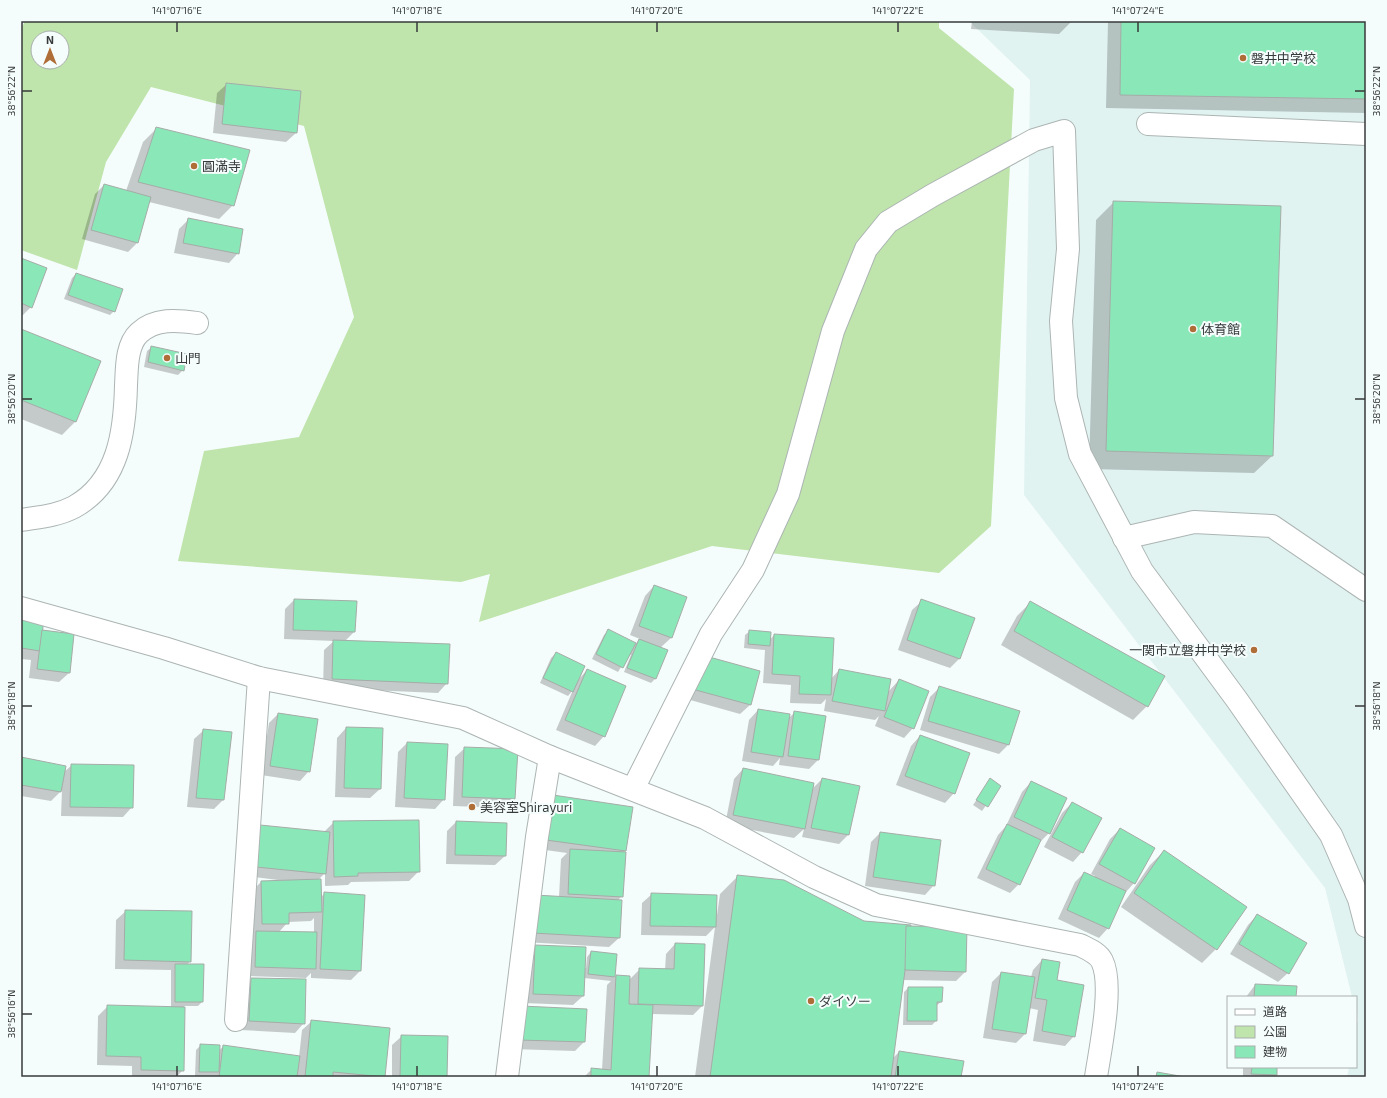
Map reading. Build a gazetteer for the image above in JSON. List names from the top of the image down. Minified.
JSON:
{"places":["磐井中学校","圓滿寺","体育館","山門","一関市立磐井中学校","美容室Shirayuri","ダイソー"],"legend":["道路","公園","建物"],"north":"top","coordinates":["141°07'16\"E","141°07'18\"E","141°07'20\"E","141°07'22\"E","141°07'24\"E","38°56'22\"N","38°56'20\"N","38°56'18\"N","38°56'16\"N"]}
